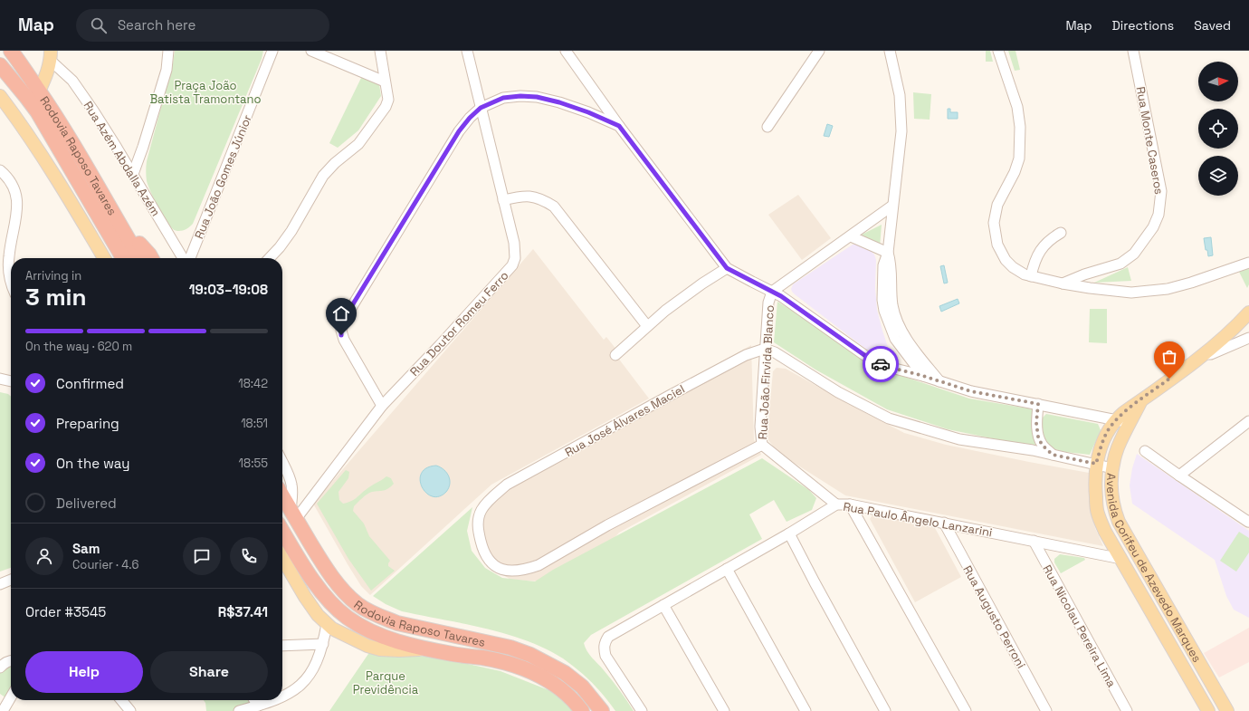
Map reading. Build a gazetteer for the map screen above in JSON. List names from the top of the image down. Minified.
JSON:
{"streets":{"highway":["Rodovia Raposo Tavares"],"main road":["Avenida Corifeu de Azevedo Marques"],"street":["Rua Monte Caseros","Rua Azém Abdalla Azém","Rua João Gomes Júnior","Rua Doutor Romeu Ferro","Rua João Firvida Blanco","Rua José Álvares Maciel","Rua Paulo Ângelo Lanzarini","Rua Augusto Perroni","Rua Nicolau Pereira Lima"]},"crossings":[["Rodovia Raposo Tavares","Rua Doutor Romeu Ferro"],["Rua João Firvida Blanco","Rua José Álvares Maciel"],["Rua João Firvida Blanco","Rua Paulo Ângelo Lanzarini"],["Rua Paulo Ângelo Lanzarini","Avenida Corifeu de Azevedo Marques"],["Rua Paulo Ângelo Lanzarini","Rua Augusto Perroni"],["Rua Paulo Ângelo Lanzarini","Rua Nicolau Pereira Lima"]],"parks":["Praça João Batista Tramontano","Parque Previdência"],"north":"right","page":{"header":"Map","search":"Search here","nav":["Map","Directions","Saved"],"heading":["3 min","Arriving in","19:03–19:08"],"panel":["Sam","Courier · 4.6","Order #3545","R$37.41"],"bar":"On the way · 620 m","list":[["Confirmed","18:42"],["Preparing","18:51"],["On the way","18:55"],"Delivered"],"buttons":["Help","Share"]}}
